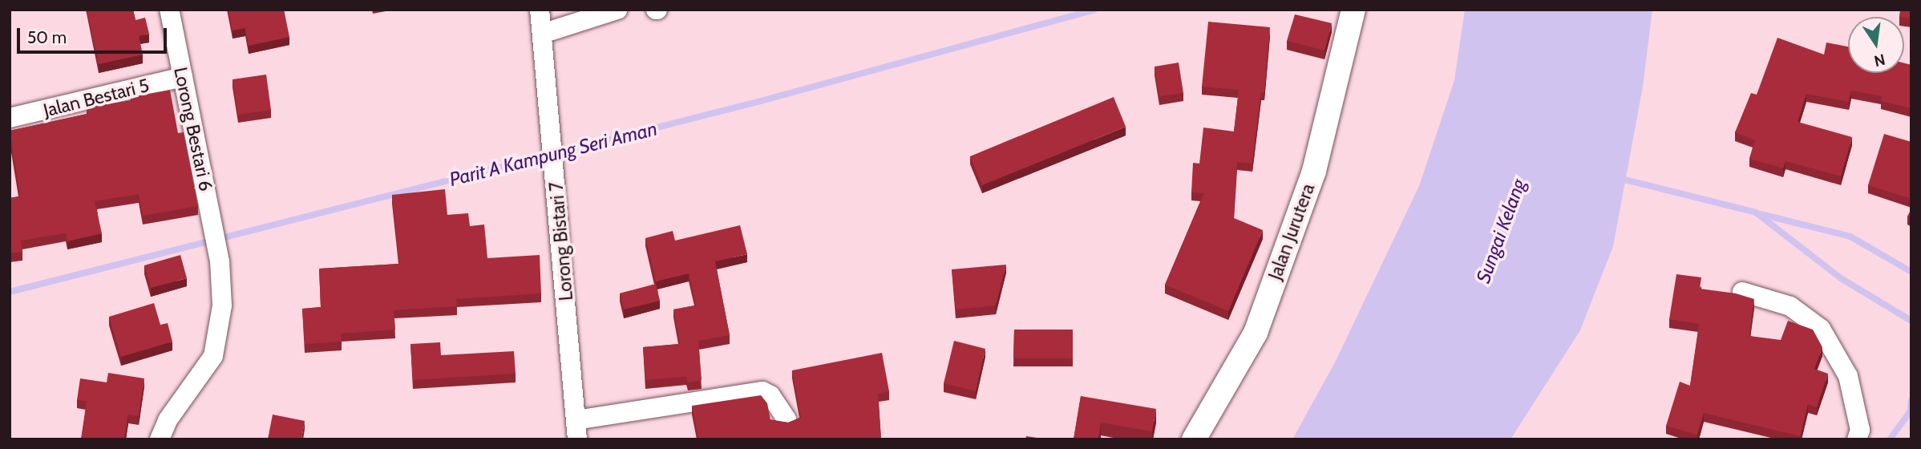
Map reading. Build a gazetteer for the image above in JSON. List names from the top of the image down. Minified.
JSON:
{"streets":{"street":["Jalan Bestari 5","Lorong Bestari 6","Jalan Jurutera","Lorong Bistari 7"]},"crossings":[["Jalan Bestari 5","Lorong Bestari 6"]],"water":["Parit A Kampung Seri Aman","Sungai Kelang"],"scale_bar":"50 m","north":"bottom"}
